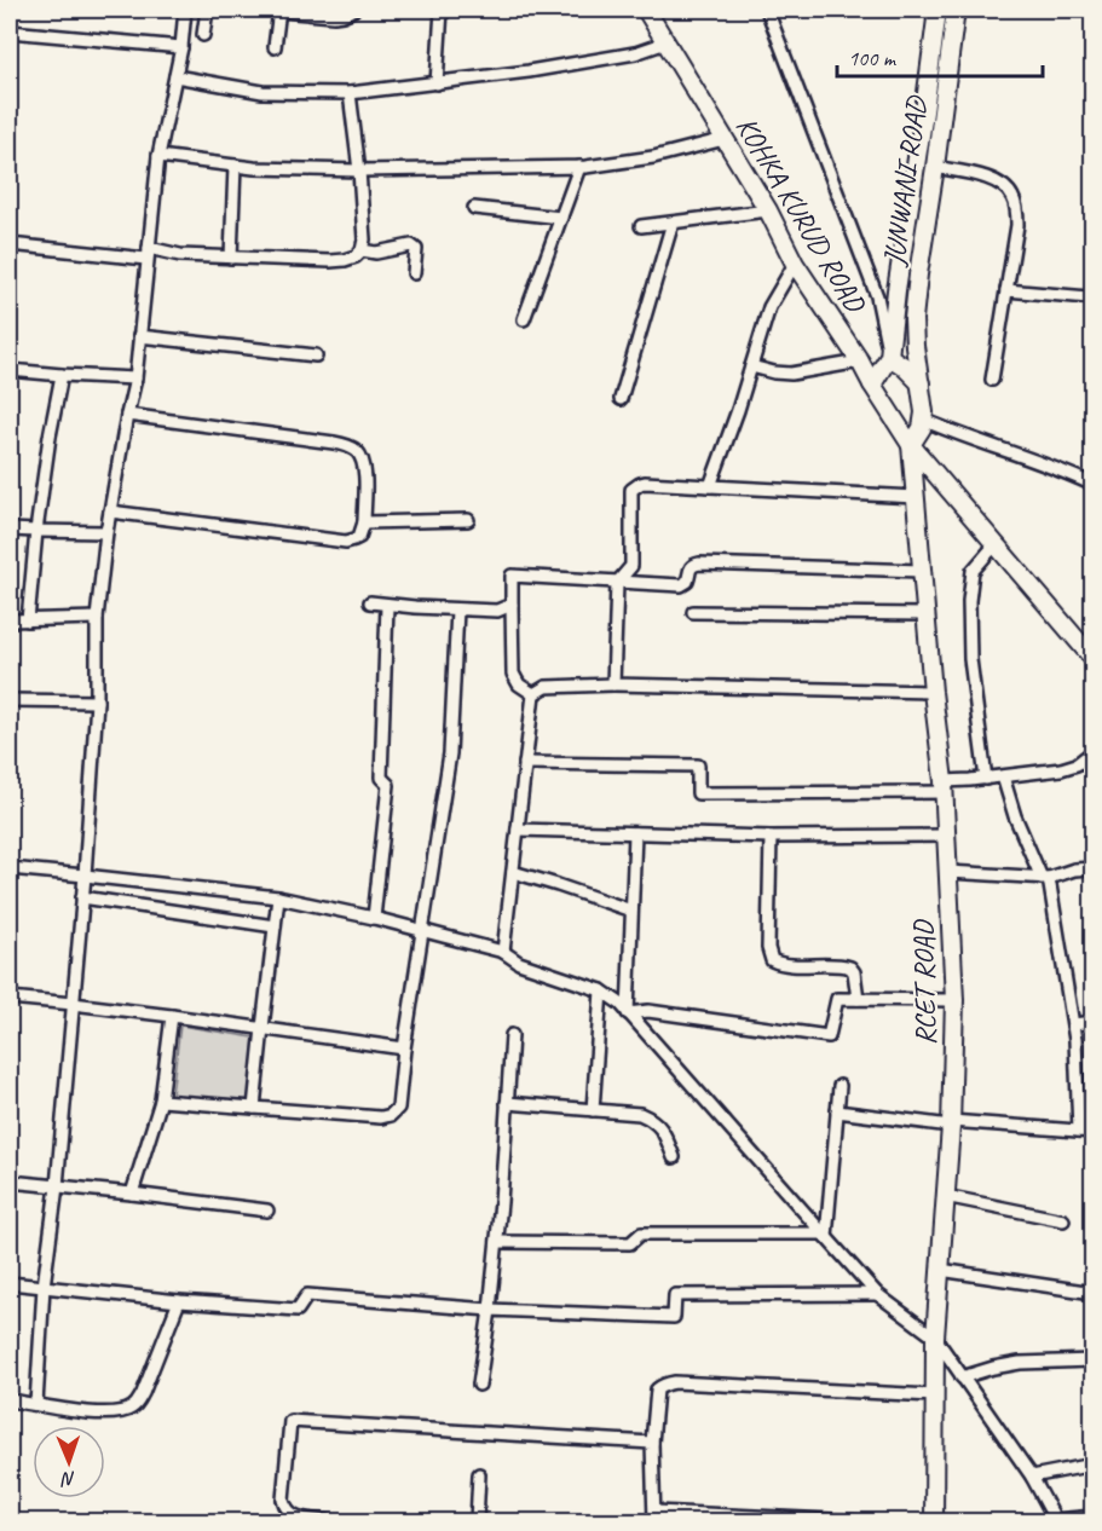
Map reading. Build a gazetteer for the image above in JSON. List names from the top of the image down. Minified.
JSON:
{"streets":{"main road":["JUNWANI ROAD","KOHKA KURUD ROAD","RCET ROAD"]},"crossings":[["JUNWANI ROAD","KOHKA KURUD ROAD"],["KOHKA KURUD ROAD","RCET ROAD"]],"scale_bar":"100 m","north":"bottom"}
